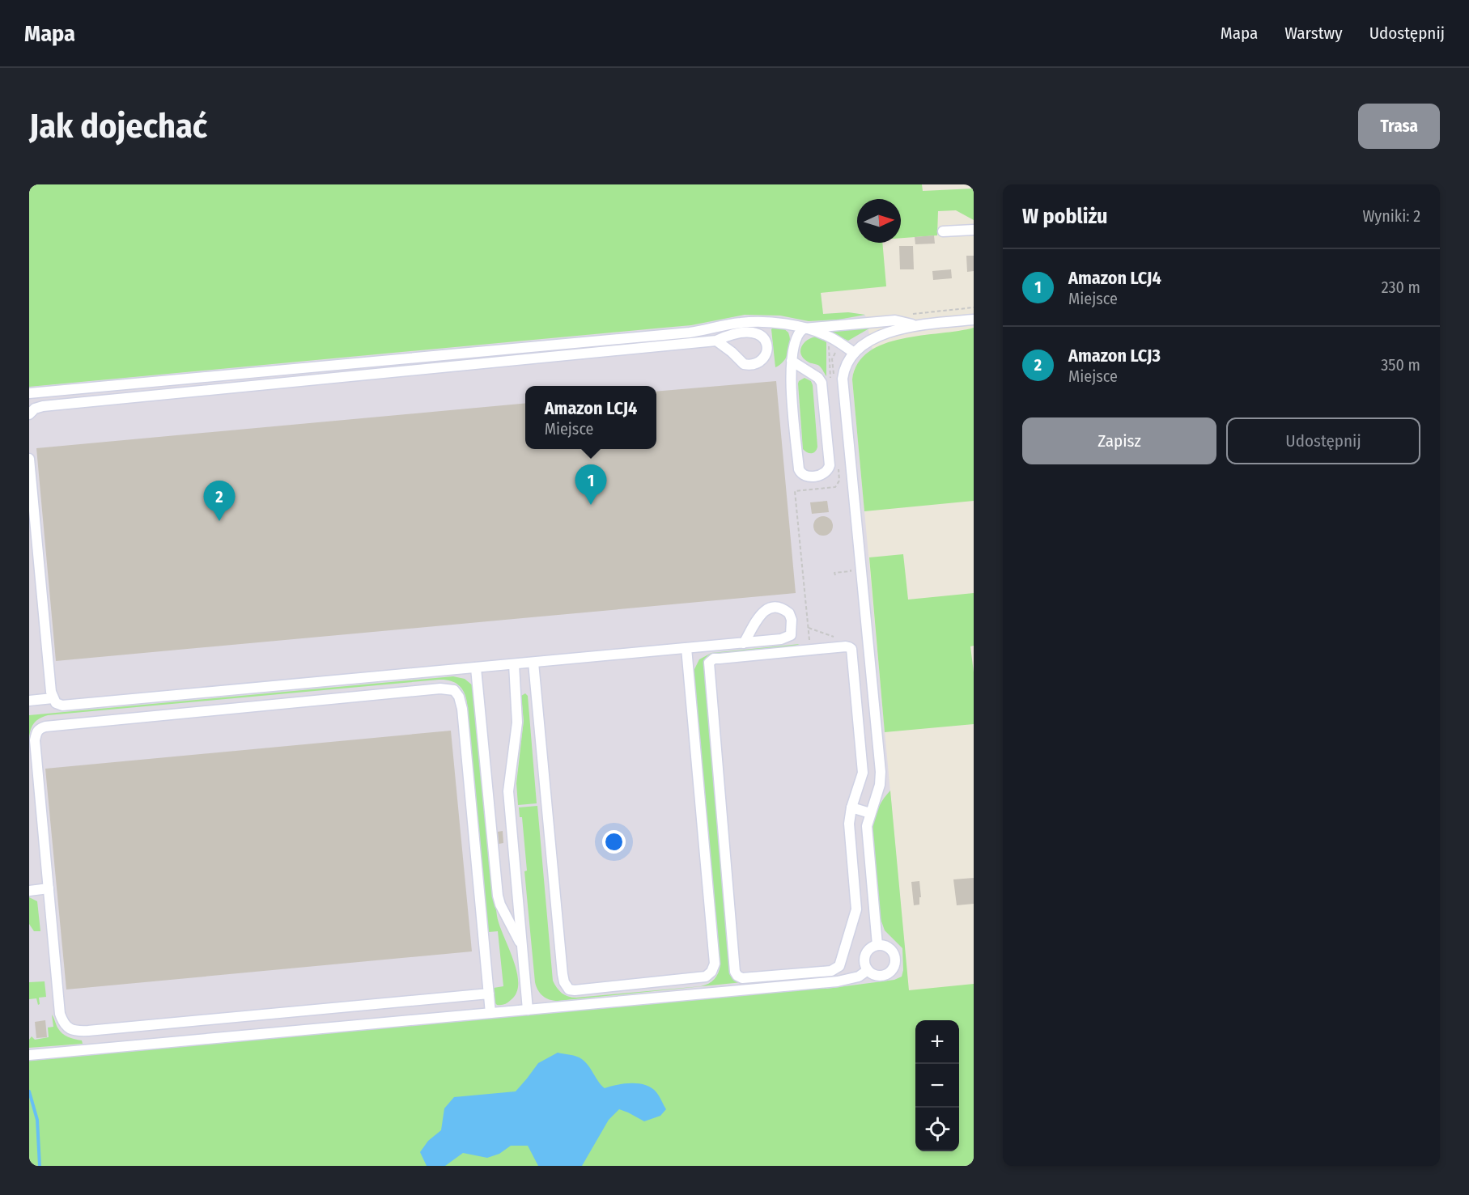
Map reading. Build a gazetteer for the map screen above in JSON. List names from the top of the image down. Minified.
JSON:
{"north":"right","page":{"header":"Mapa","nav":["Mapa","Warstwy","Udostępnij"],"buttons":["Trasa",["Zapisz","Udostępnij"]],"title":"Jak dojechać","heading":["W pobliżu","Wyniki: 2"],"list":[{"mark":"1","name":"Amazon LCJ4","note":"Miejsce","value":"230 m"},{"mark":"2","name":"Amazon LCJ3","note":"Miejsce","value":"350 m"}],"popup":["Amazon LCJ4","Miejsce"],"pins":["1","2"],"map_buttons":["+","−"]}}
